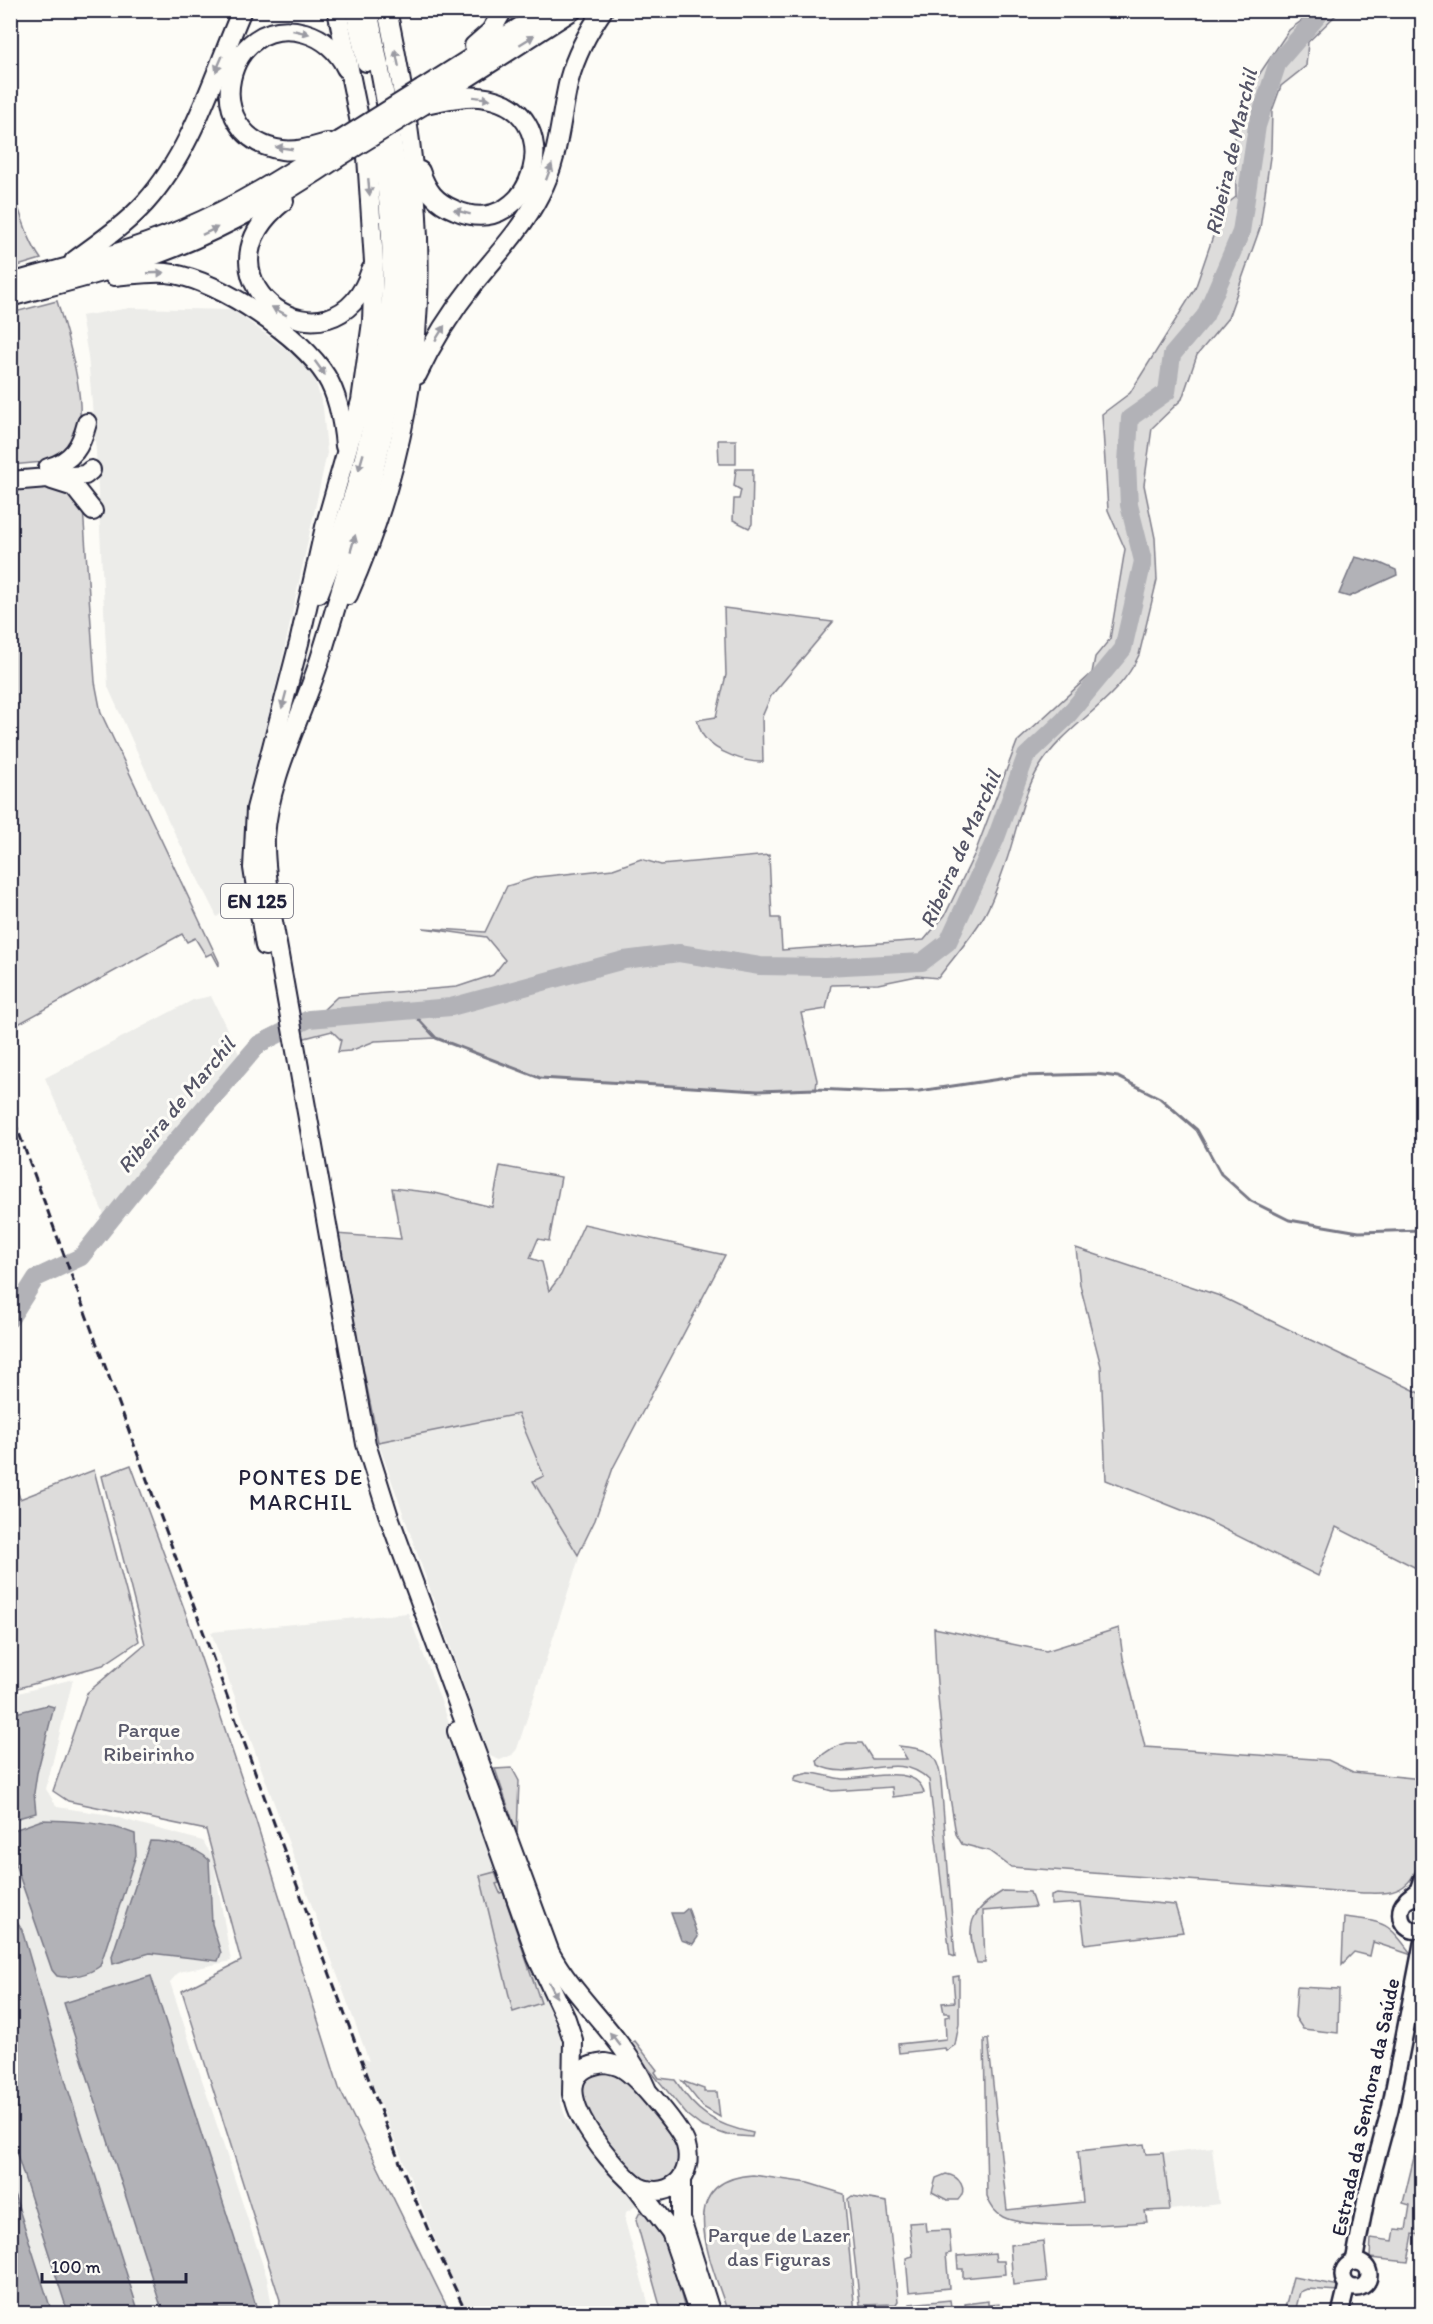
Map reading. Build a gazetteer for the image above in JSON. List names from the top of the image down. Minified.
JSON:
{"streets":{"main road":["EN 125"],"street":["Estrada da Senhora da Saúde"]},"districts":["PONTES DE MARCHIL"],"water":["Ribeira de Marchil"],"parks":["Parque Ribeirinho","Parque de Lazer das Figuras"],"scale_bar":"100 m"}
